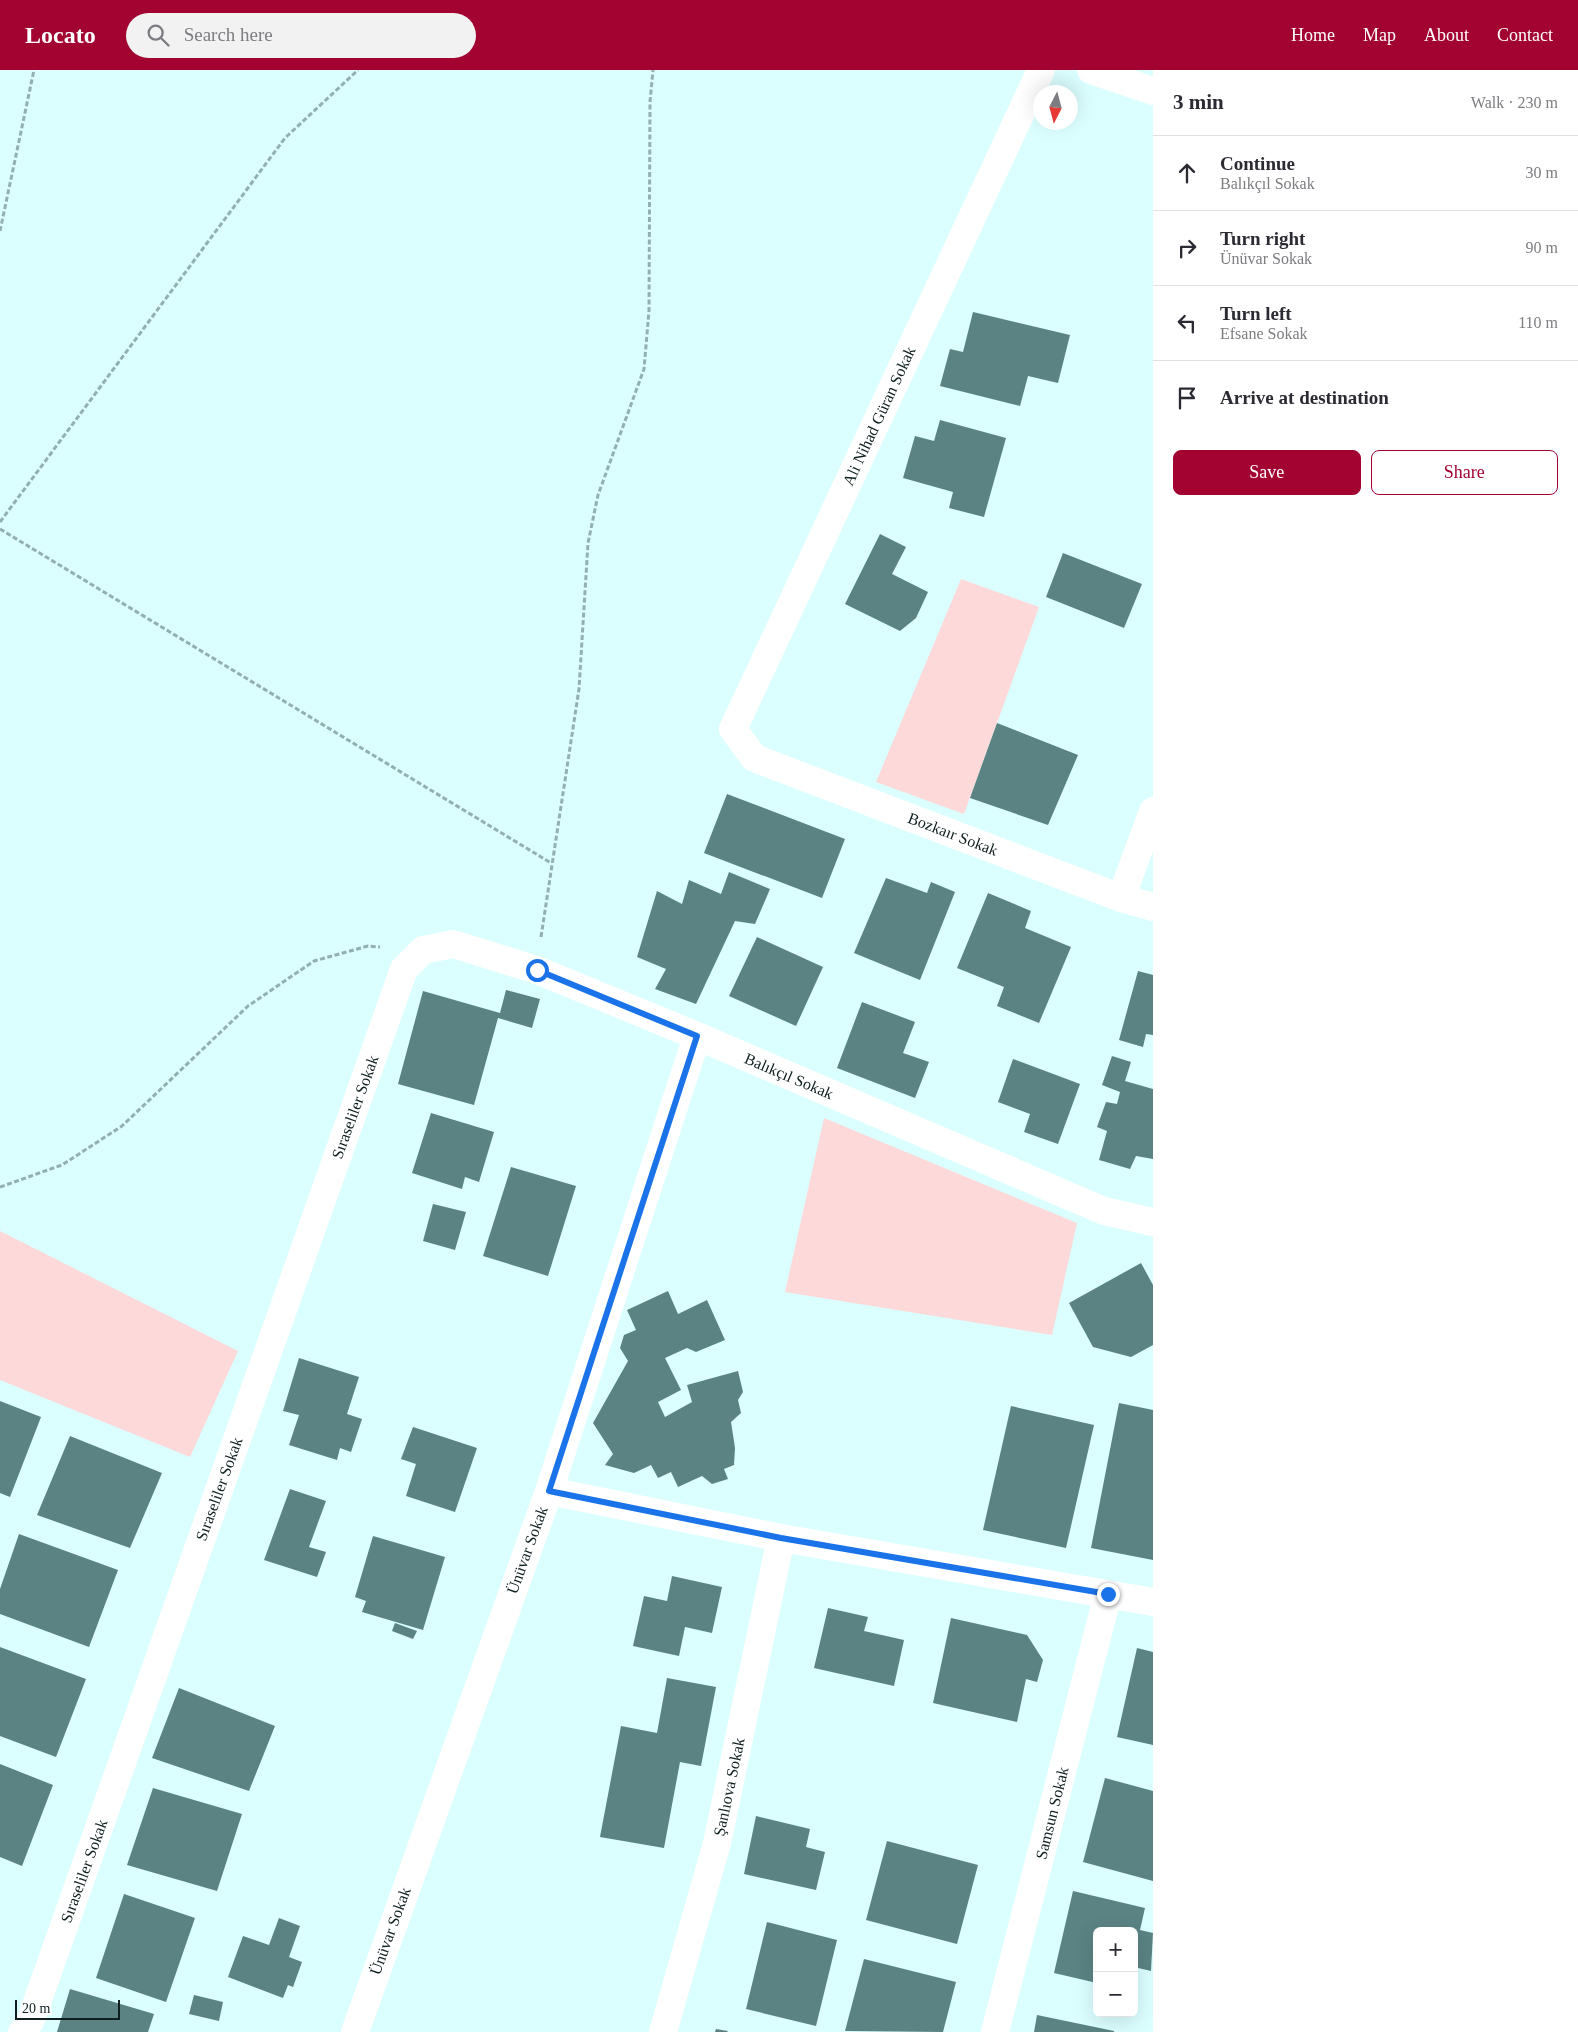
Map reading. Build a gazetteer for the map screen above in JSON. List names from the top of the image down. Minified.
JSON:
{"streets":{"street":["Ali Nihad Güran Sokak","Bozkaır Sokak","Balıkçıl Sokak","Sıraseliler Sokak","Ünüvar Sokak","Şanlıova Sokak","Samsun Sokak"]},"crossings":[["Ali Nihad Güran Sokak","Bozkaır Sokak"],["Balıkçıl Sokak","Sıraseliler Sokak"],["Balıkçıl Sokak","Ünüvar Sokak"]],"scale_bar":"20 m","north":"bottom","page":{"header":"Locato","search":"Search here","nav":["Home","Map","About","Contact"],"heading":["3 min","Walk · 230 m"],"list":[["Continue","Balıkçıl Sokak","30 m"],["Turn right","Ünüvar Sokak","90 m"],["Turn left","Efsane Sokak","110 m"],"Arrive at destination"],"buttons":["Save","Share"],"map_buttons":["+","−"],"scale":"20 m"}}
